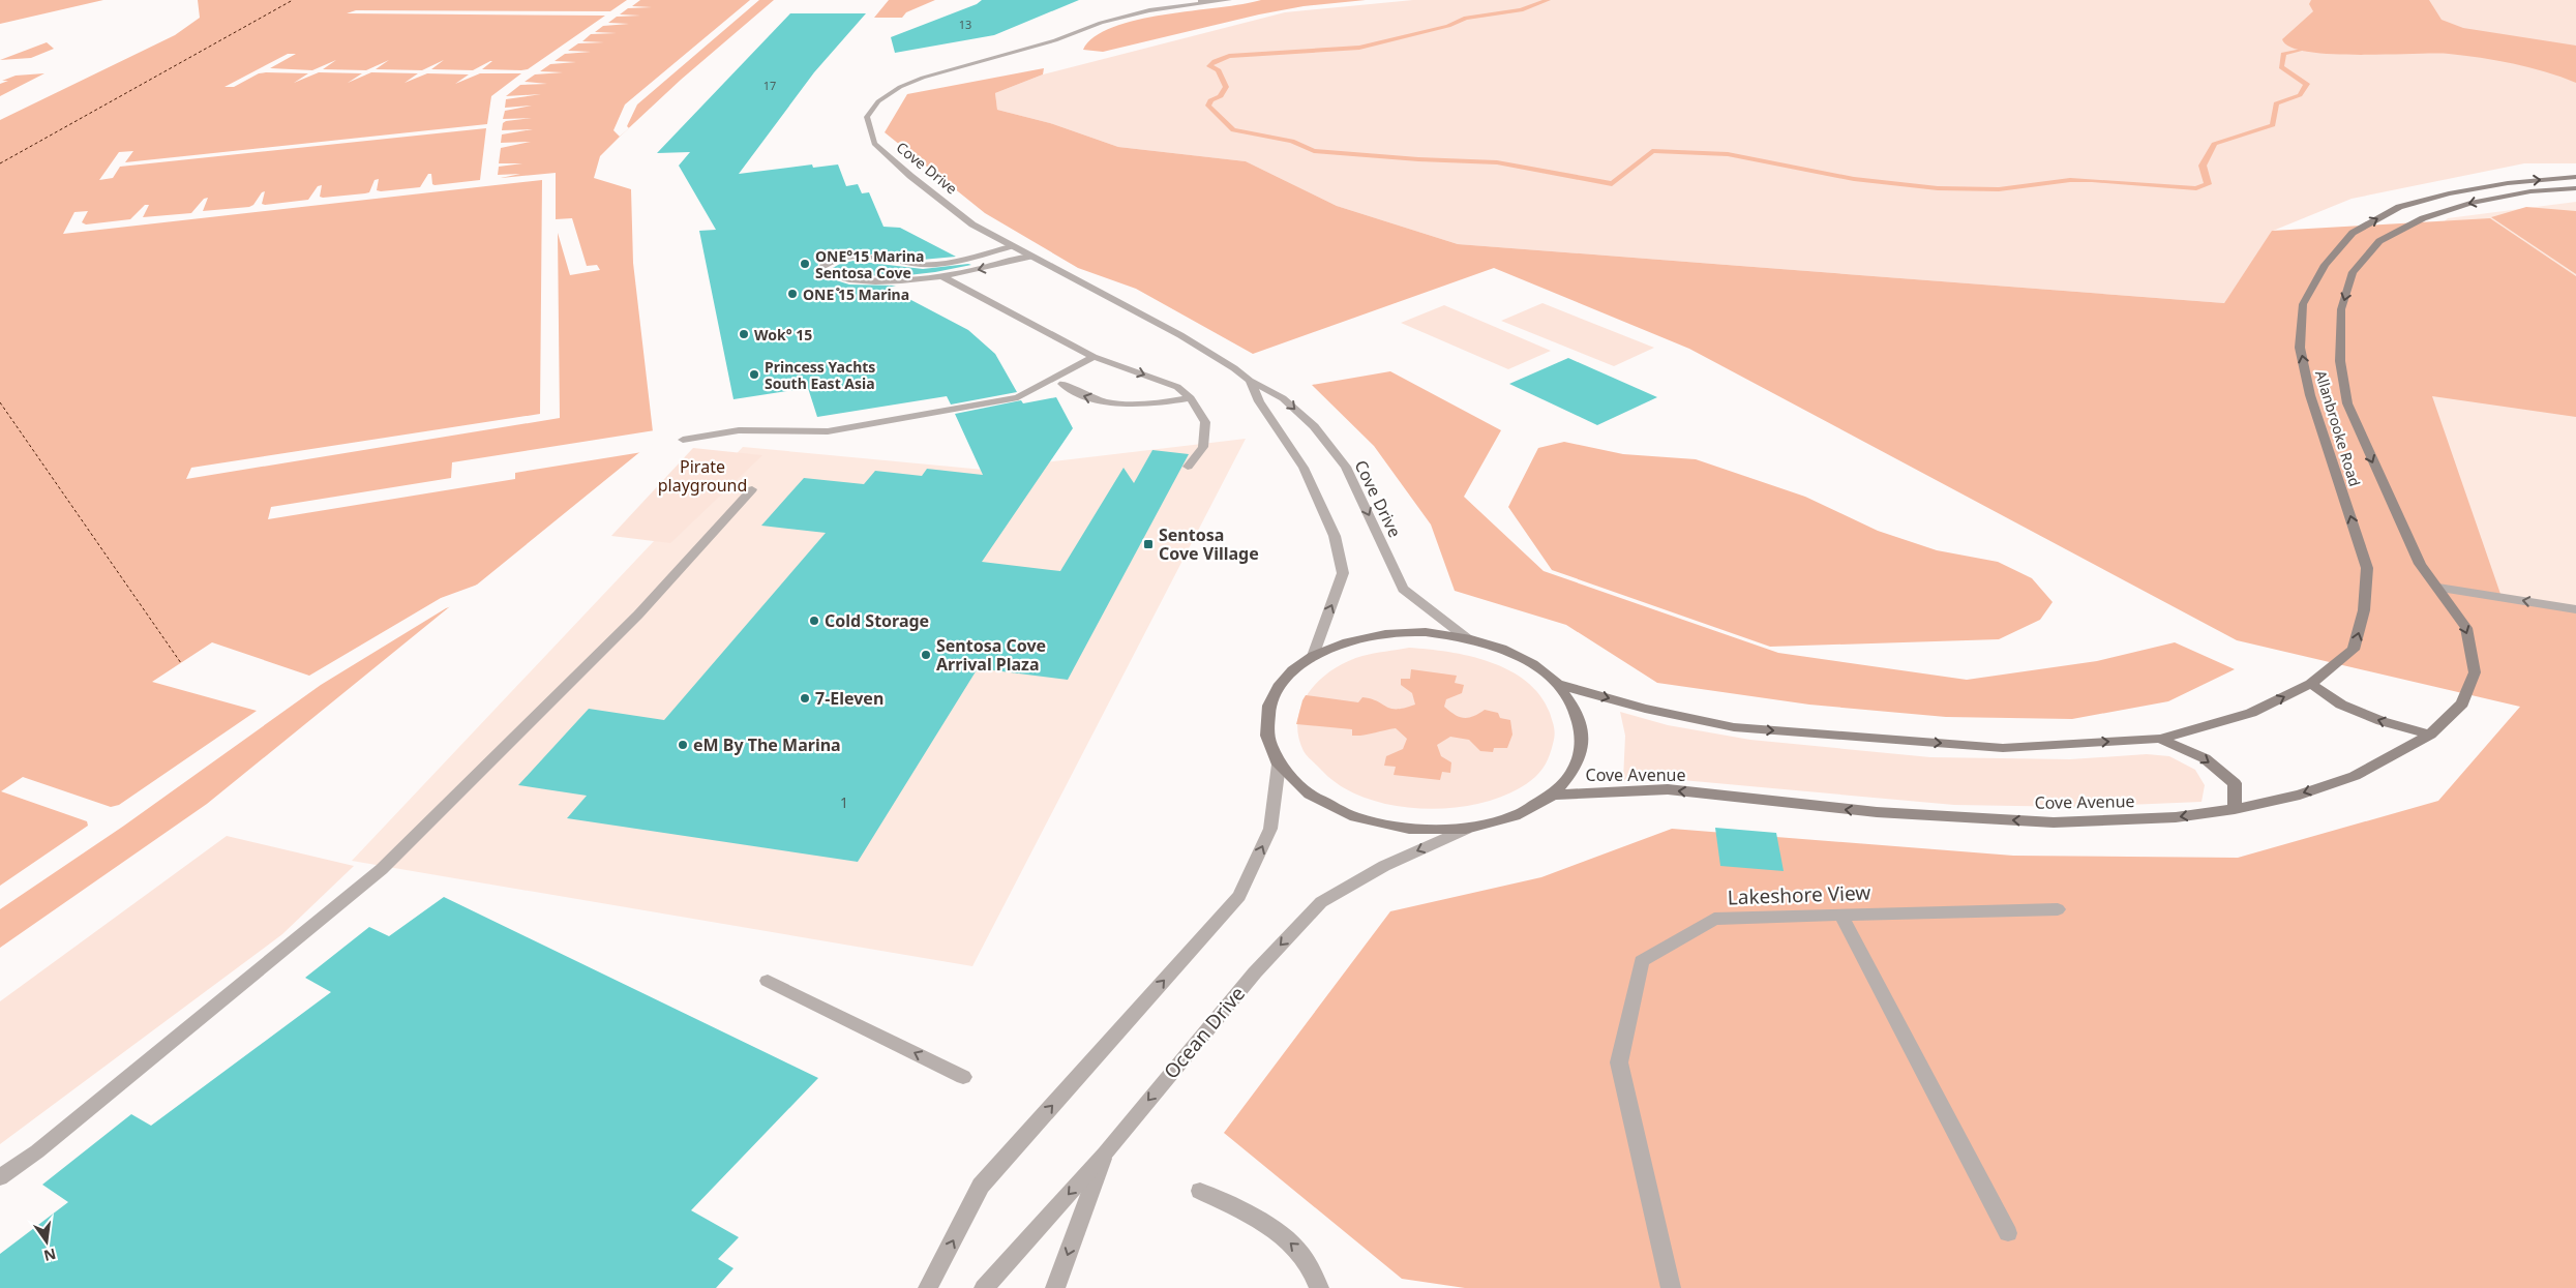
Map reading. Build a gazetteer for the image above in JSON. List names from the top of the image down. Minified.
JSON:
{"streets":{"street":["Cove Drive","Allanbrooke Road","Cove Avenue","Lakeshore View","Ocean Drive"]},"crossings":[["Cove Drive","Cove Avenue"],["Allanbrooke Road","Cove Avenue"],["Cove Avenue","Ocean Drive"]],"parks":["Pirate playground"],"places":{"other":["ONE°15 Marina Sentosa Cove","ONE ̊15 Marina","Wok° 15","Princess Yachts South East Asia","Cold Storage","Sentosa Cove Arrival Plaza","7-Eleven","eM By The Marina"],"transit":["Sentosa Cove Village"]},"house_numbers":["13","17","1"],"north":"bottom"}
